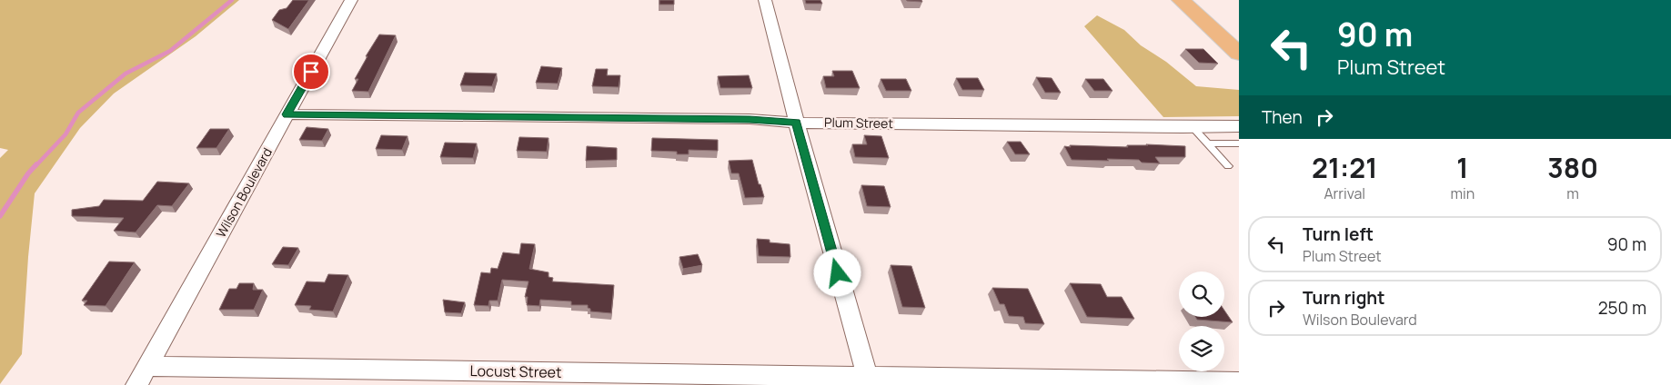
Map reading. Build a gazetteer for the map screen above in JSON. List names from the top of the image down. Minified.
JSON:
{"streets":{"street":["Plum Street","Wilson Boulevard","Locust Street"]},"crossings":[["Plum Street","Wilson Boulevard"],["Wilson Boulevard","Locust Street"]],"page":{"turn":["90 m","Plum Street"],"then":"Then","eta":["21:21","Arrival","1","min","380","m"],"list":[{"name":"Turn left","note":"Plum Street","value":"90 m"},{"name":"Turn right","note":"Wilson Boulevard","value":"250 m"}]}}
